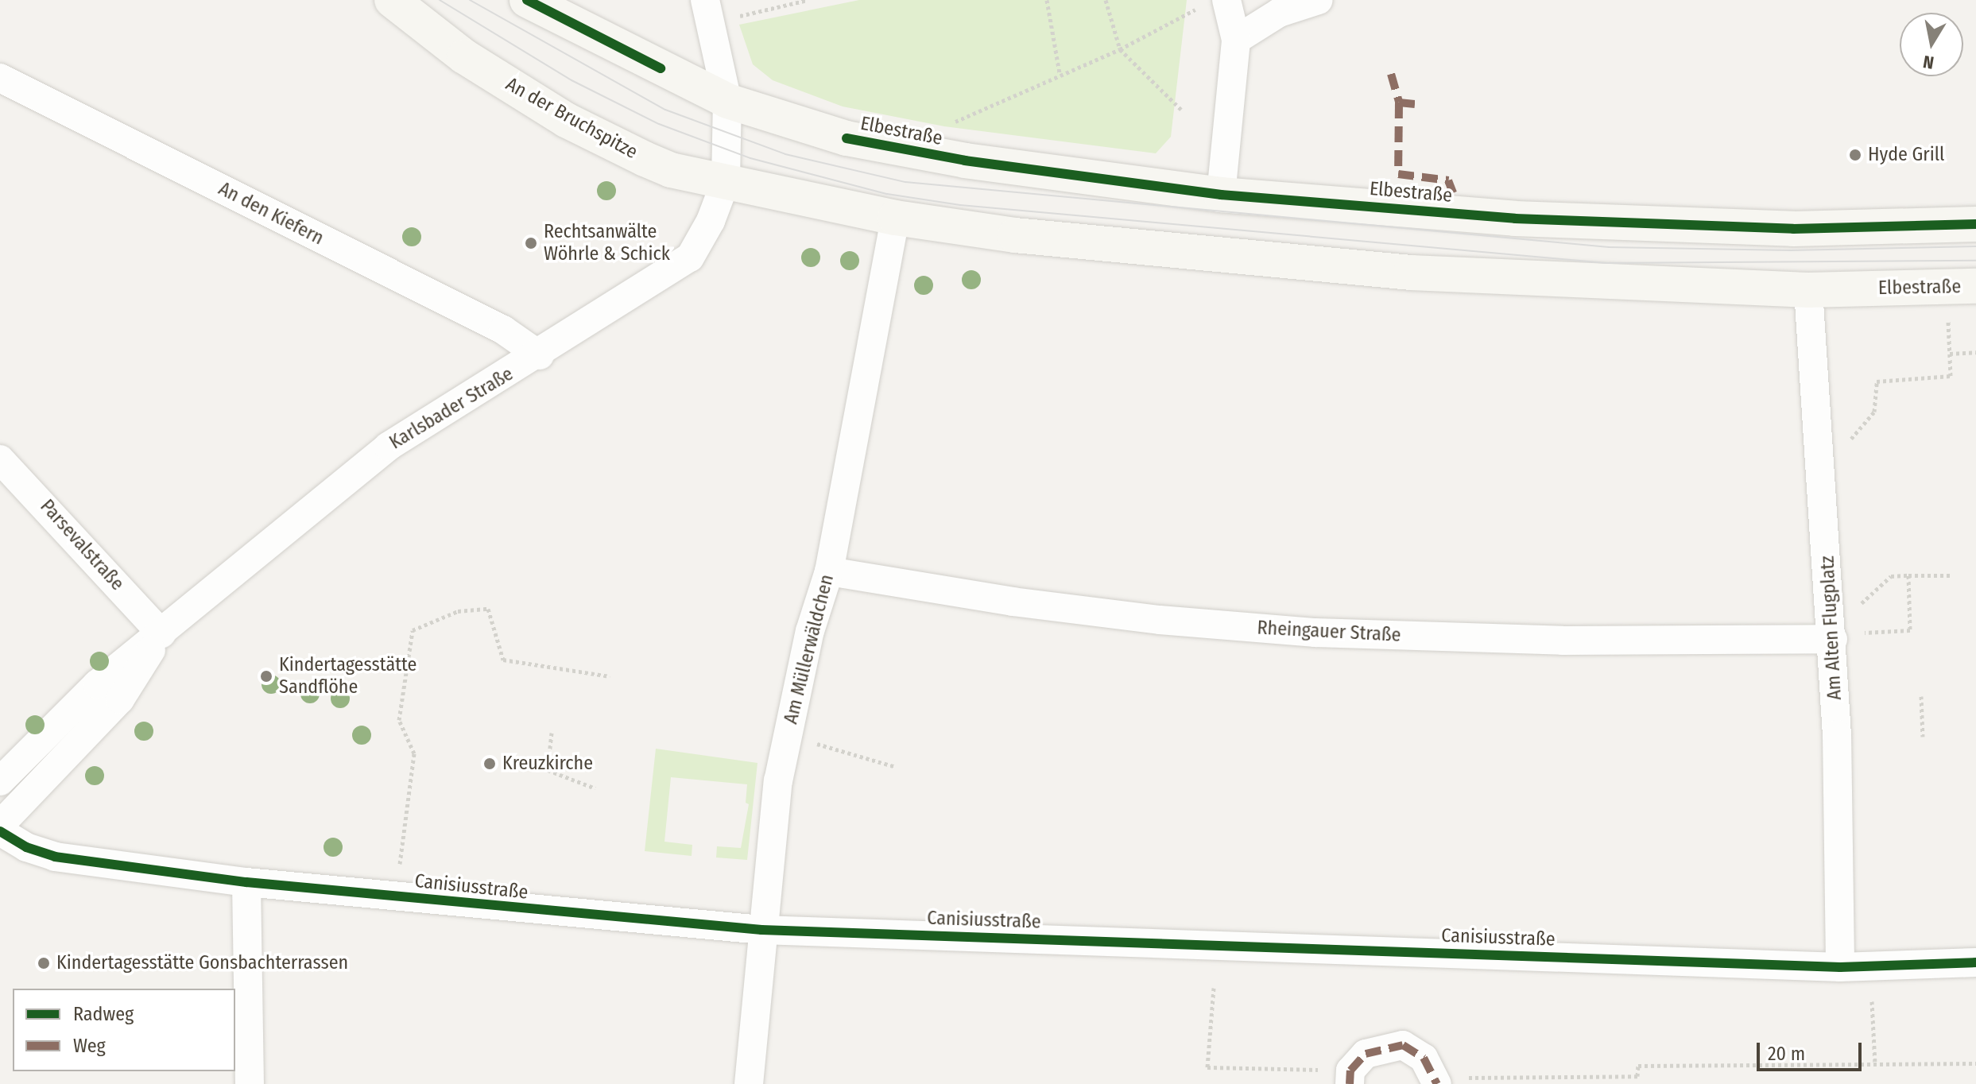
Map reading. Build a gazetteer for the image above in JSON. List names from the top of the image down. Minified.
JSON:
{"streets":{"main road":["An der Bruchspitze","Elbestraße"],"street":["An den Kiefern","Karlsbader Straße","Parsevalstraße","Am Alten Flugplatz","Rheingauer Straße","Am Müllerwäldchen","Canisiusstraße"]},"crossings":[["An der Bruchspitze","Elbestraße"],["An der Bruchspitze","Karlsbader Straße"],["Elbestraße","Karlsbader Straße"],["Elbestraße","Am Alten Flugplatz"],["Elbestraße","Am Müllerwäldchen"],["An den Kiefern","Karlsbader Straße"],["Karlsbader Straße","Parsevalstraße"],["Am Alten Flugplatz","Rheingauer Straße"],["Am Alten Flugplatz","Canisiusstraße"],["Rheingauer Straße","Am Müllerwäldchen"],["Am Müllerwäldchen","Canisiusstraße"]],"places":["Hyde Grill","Rechtsanwälte Wöhrle & Schick","Kindertagesstätte Sandflöhe","Kreuzkirche","Kindertagesstätte Gonsbachterrassen"],"legend":["Radweg","Weg"],"scale_bar":"20 m","north":"bottom"}
